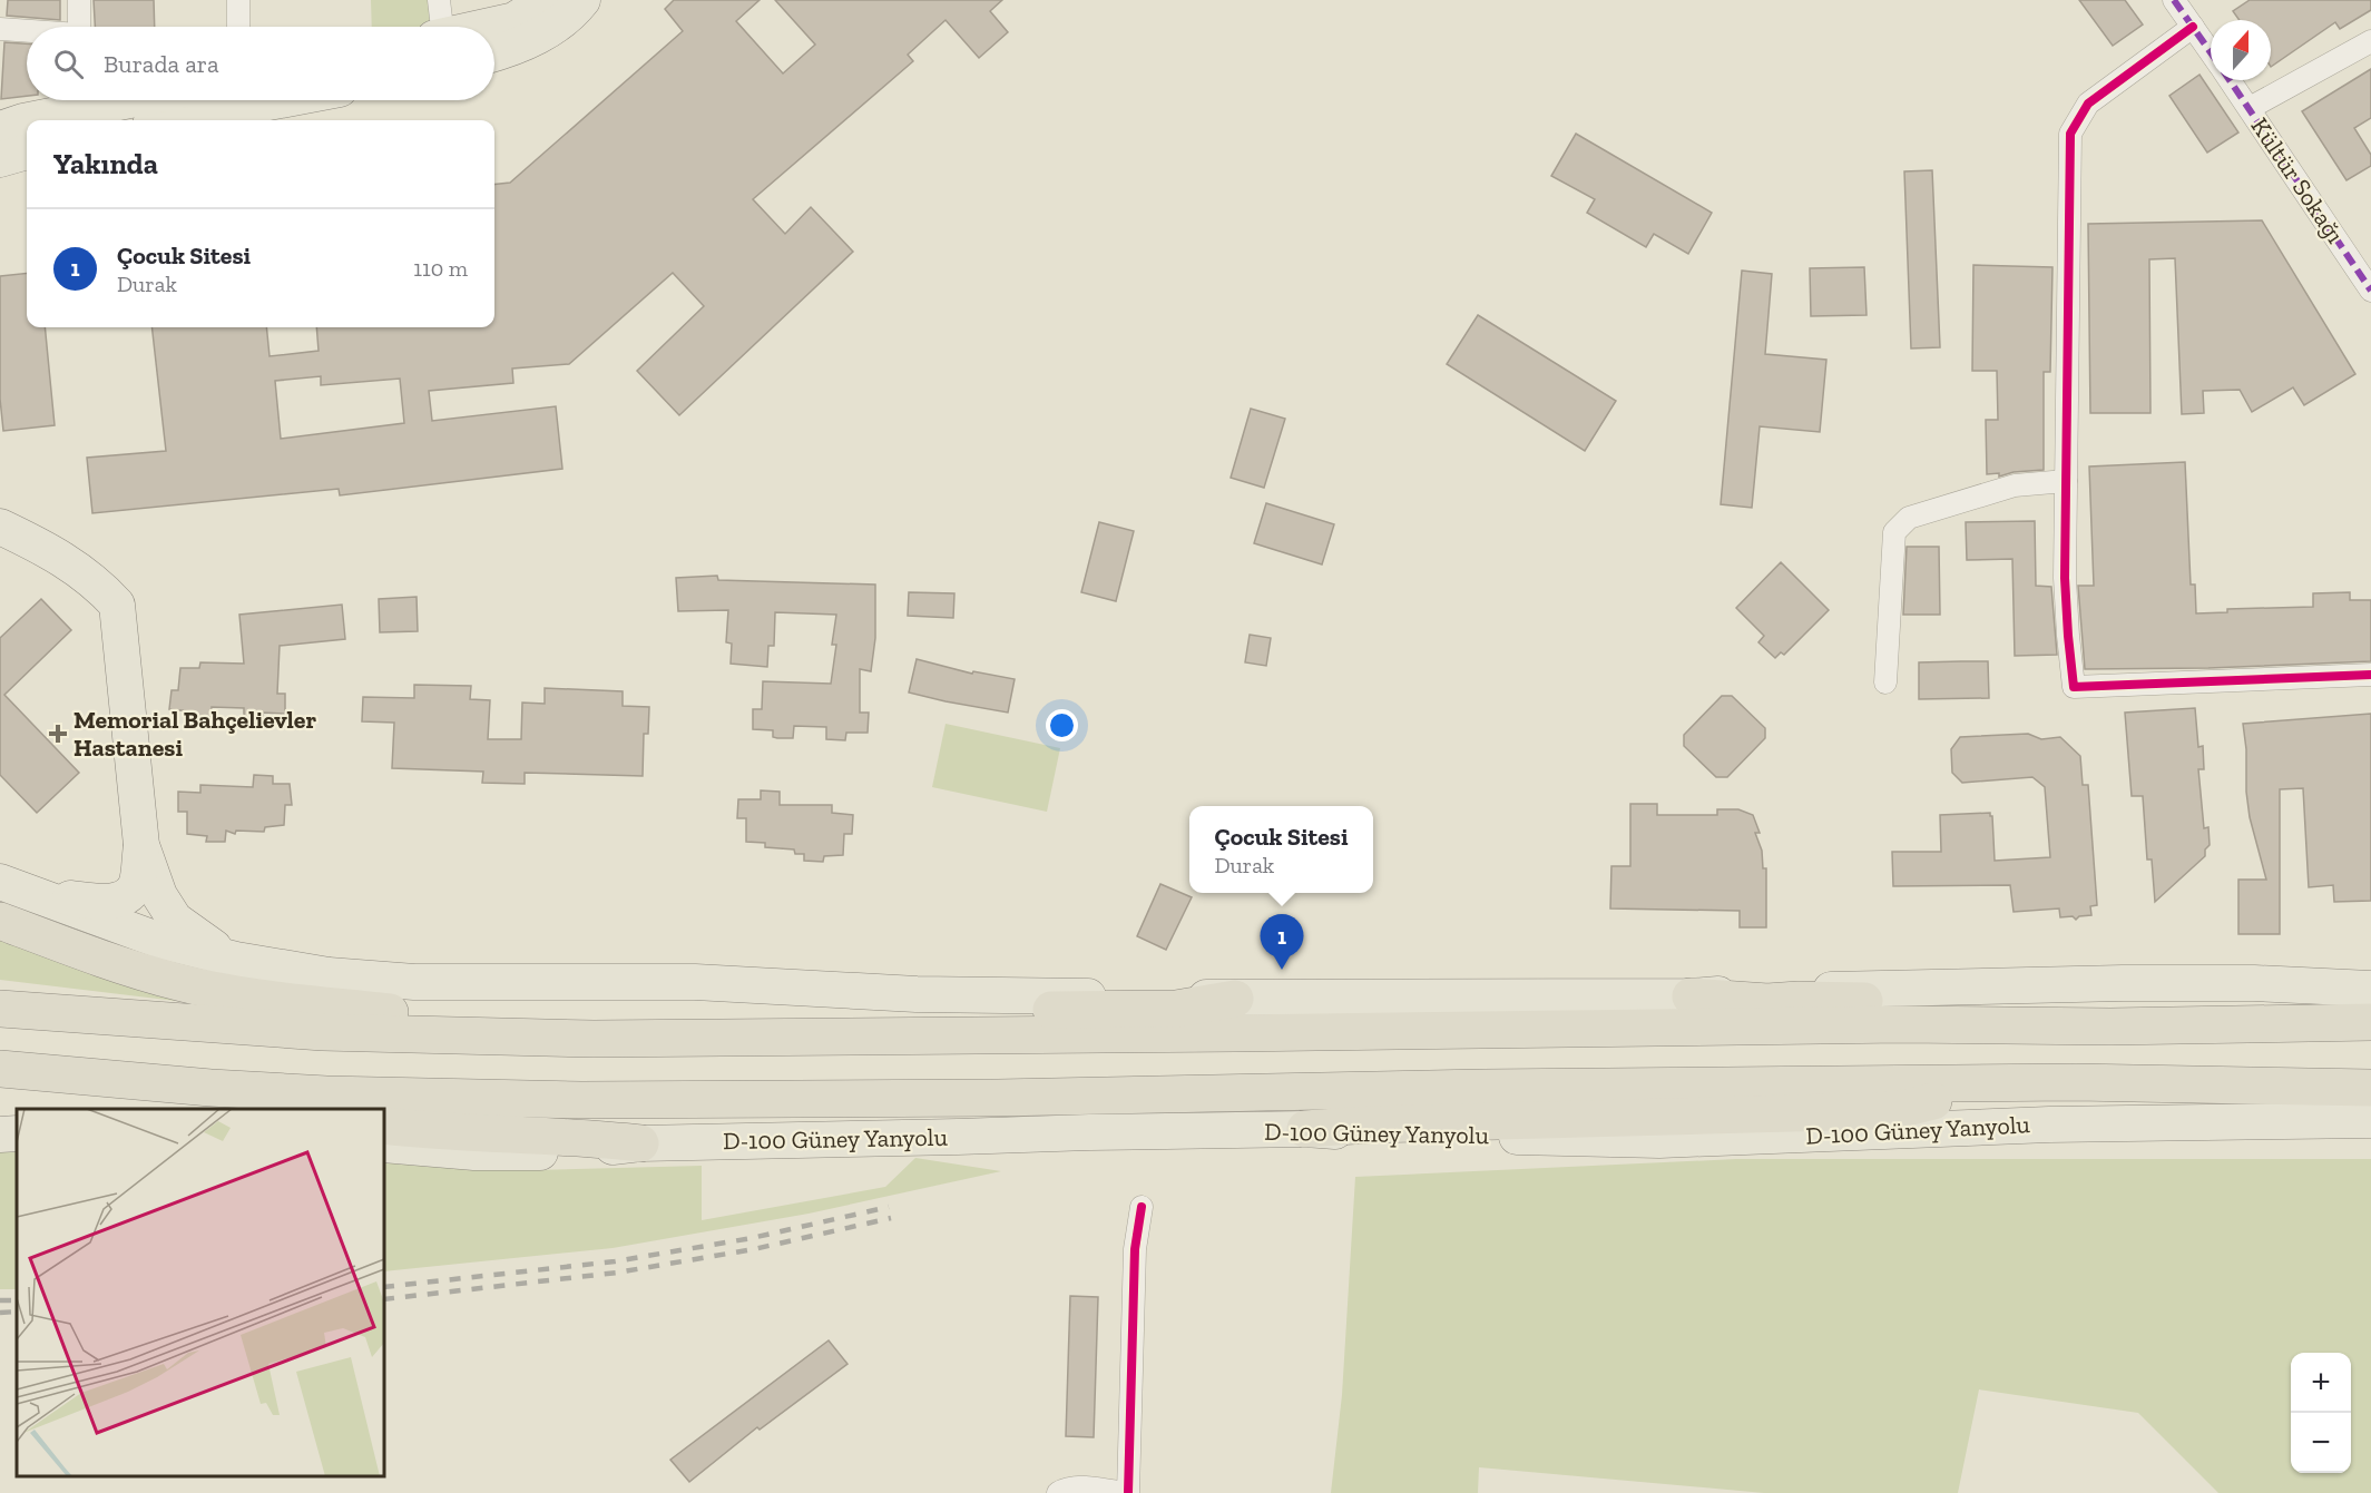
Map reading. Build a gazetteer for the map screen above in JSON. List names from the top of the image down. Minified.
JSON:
{"streets":{"main road":["D-100 Güney Yanyolu"],"street":["Kültür Sokağı"]},"places":{"health":["Memorial Bahçelievler Hastanesi"]},"north":"top","page":{"search":"Burada ara","heading":"Yakında","list":[{"mark":"1","name":"Çocuk Sitesi","note":"Durak","value":"110 m"}],"popup":["Çocuk Sitesi","Durak"],"pins":"1","map_buttons":["+","−"]}}
